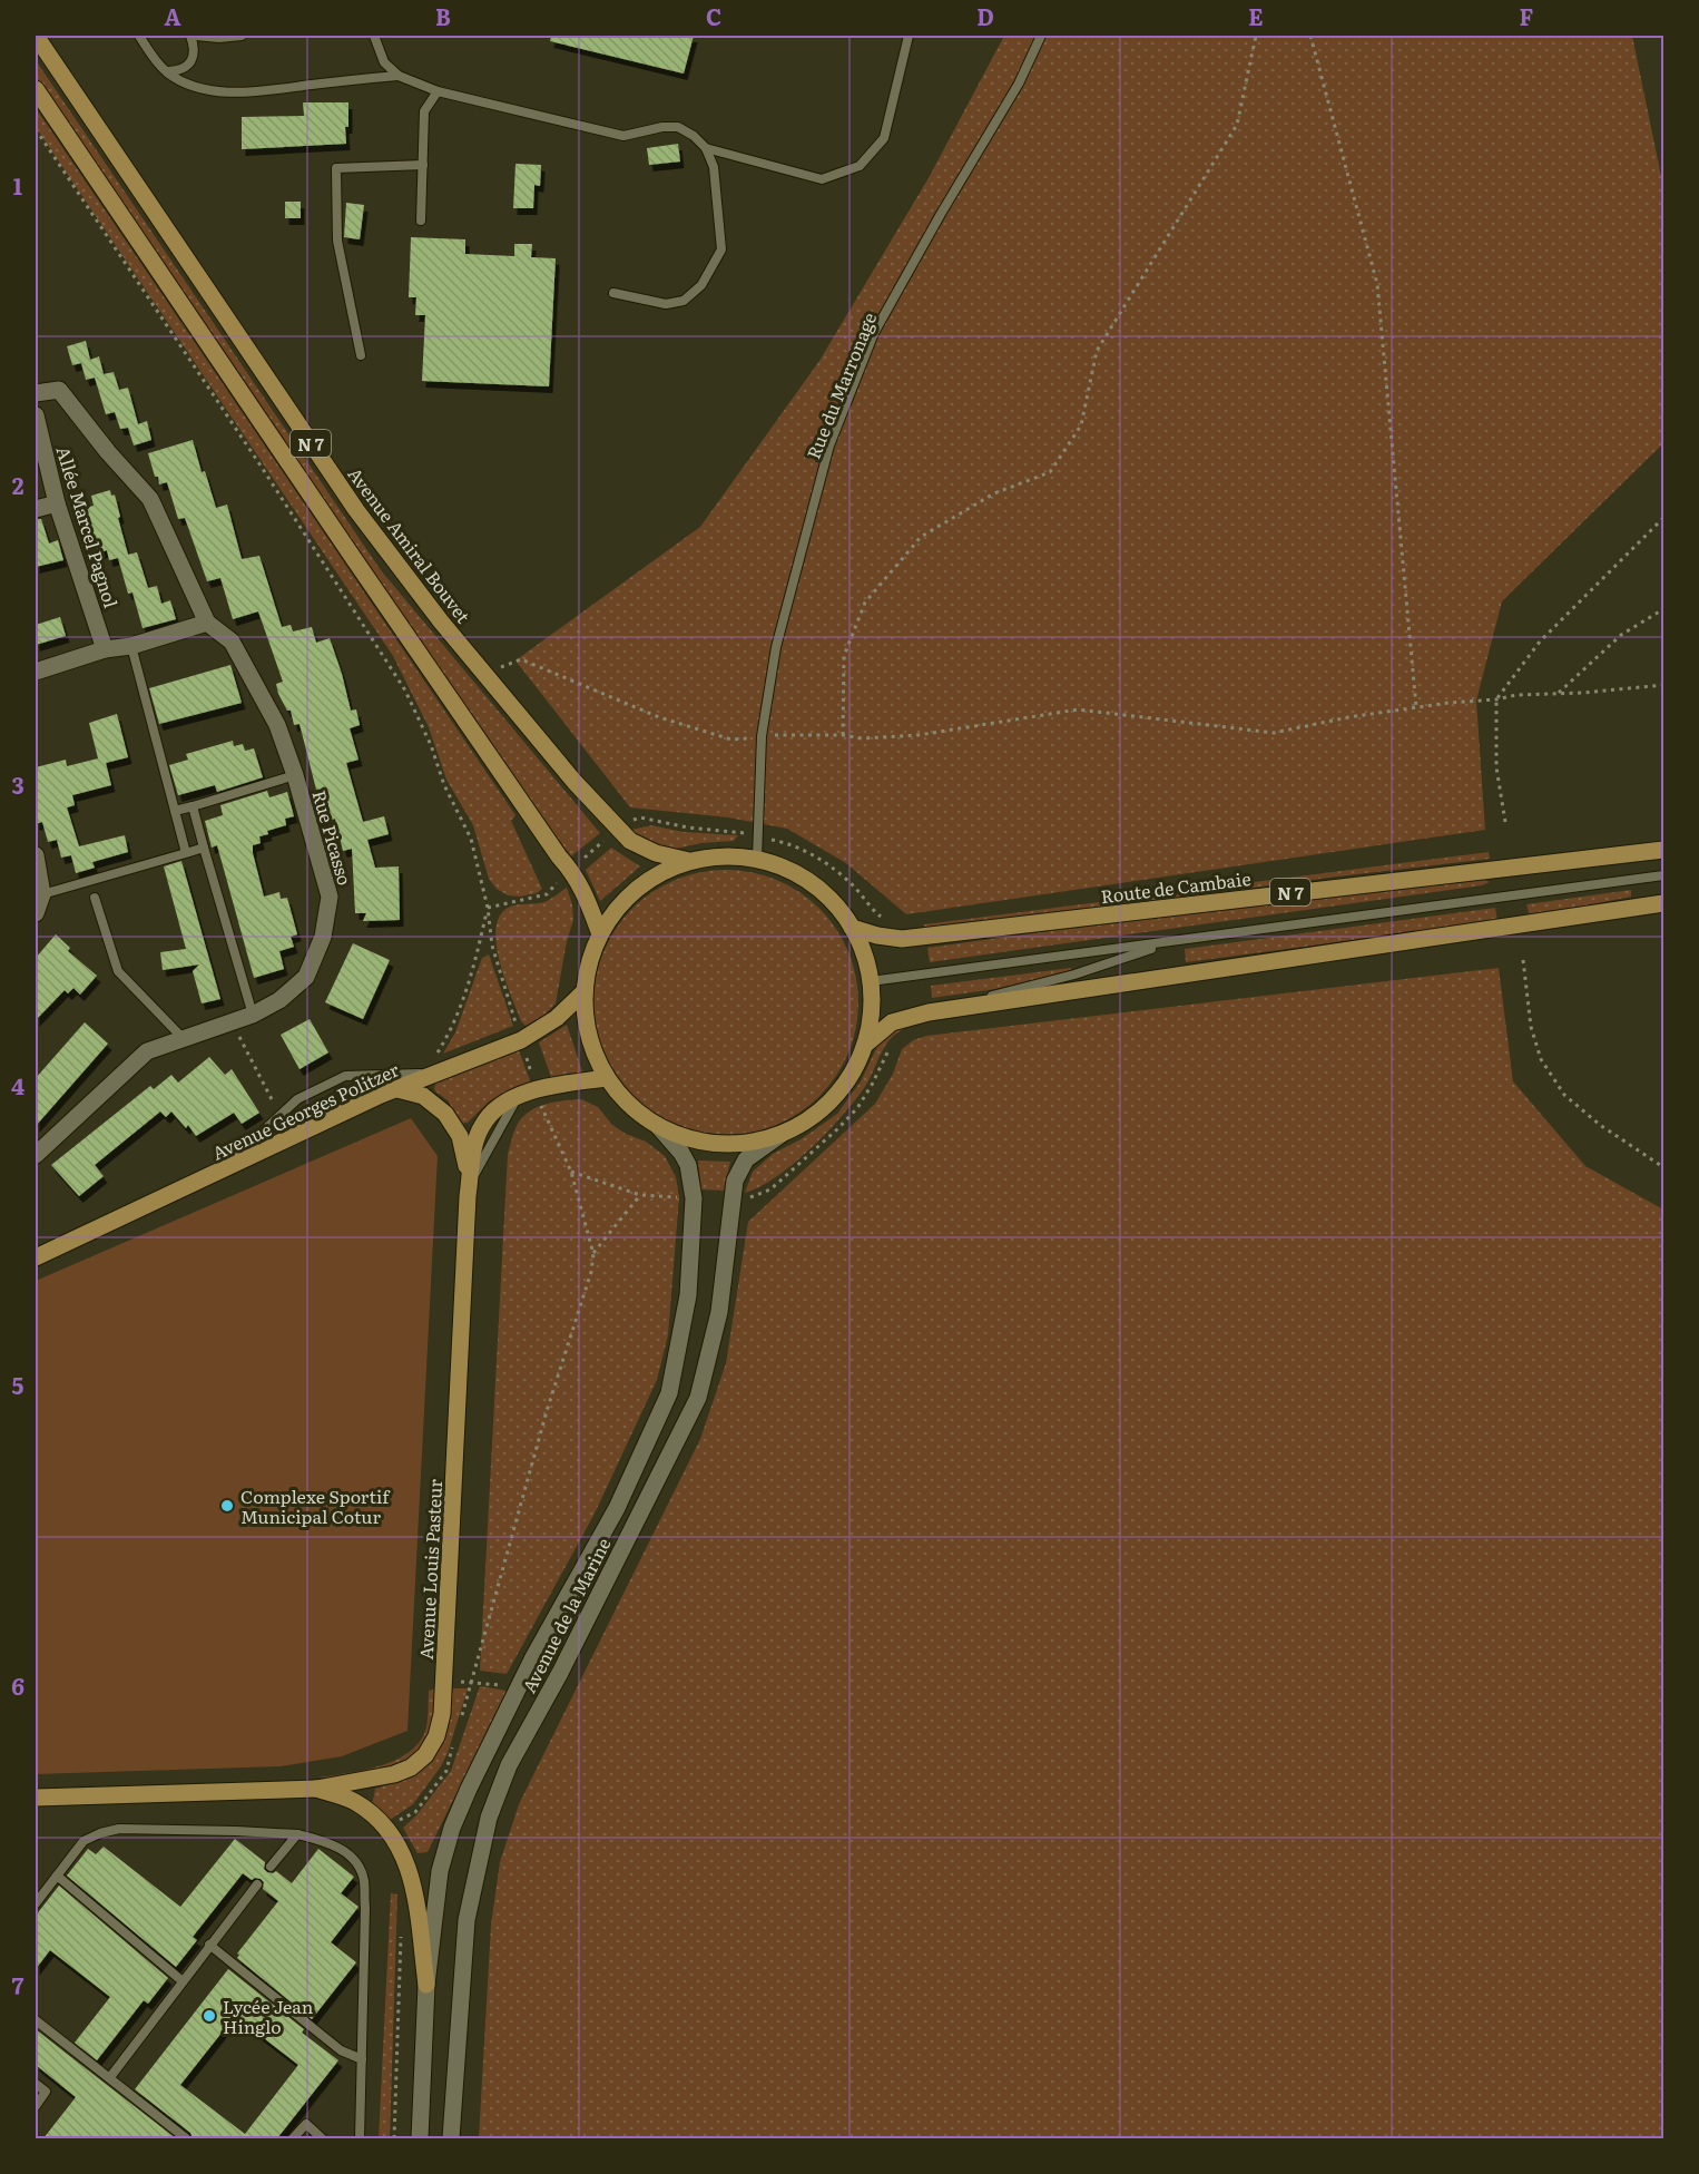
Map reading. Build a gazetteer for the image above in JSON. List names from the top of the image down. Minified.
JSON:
{"streets":{"main road":["N 7","Allée Marcel Pagnol","Avenue Amiral Bouvet","Rue Picasso","Route de Cambaie","Avenue Georges Politzer","Avenue Louis Pasteur","Avenue de la Marine"],"lane":["Rue du Marronage"]},"crossings":[["Allée Marcel Pagnol","Rue Picasso"]],"places":["Complexe Sportif Municipal Cotur","Lycée Jean Hinglo"],"grid":{"columns":["A","B","C","D","E","F"],"rows":["1","2","3","4","5","6","7"]}}
